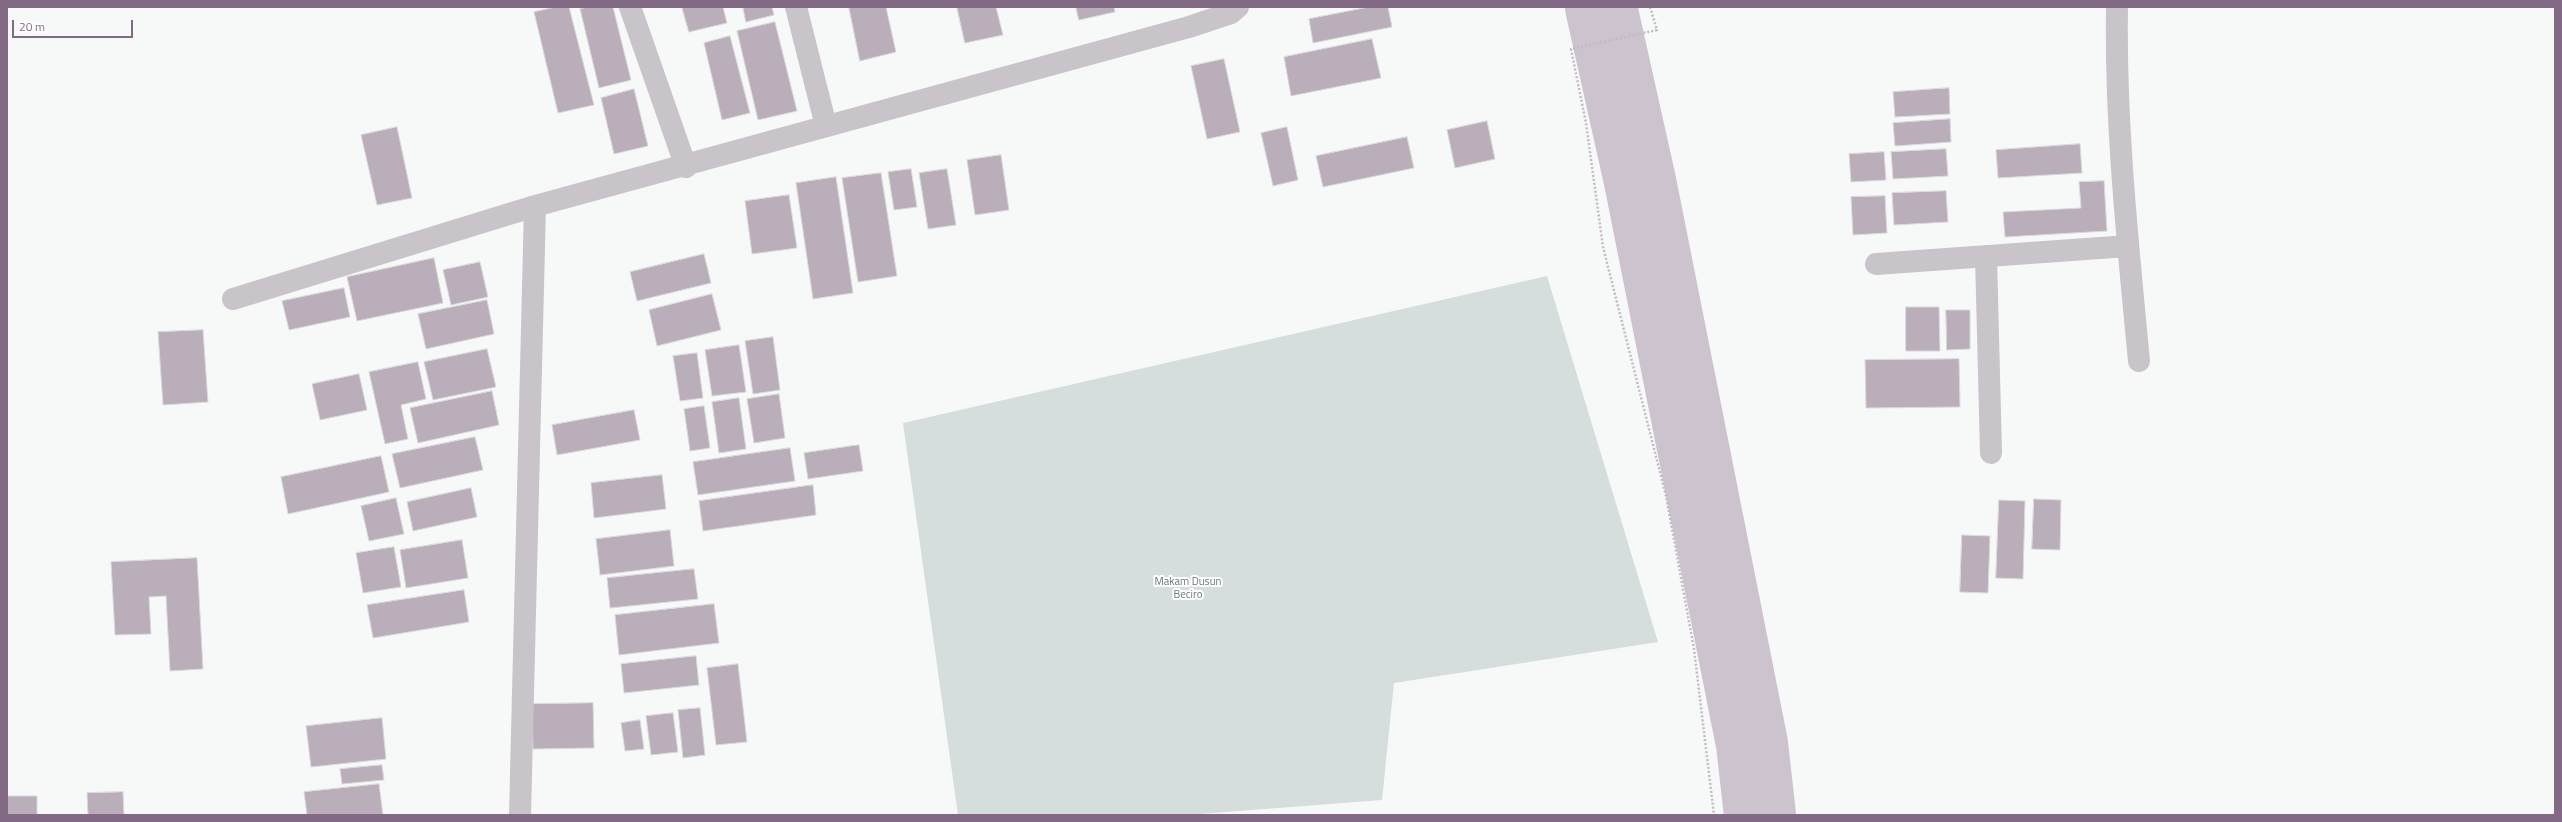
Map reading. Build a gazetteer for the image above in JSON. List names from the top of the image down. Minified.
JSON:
{"parks":["Makam Dusun Beciro"],"scale_bar":"20 m"}
